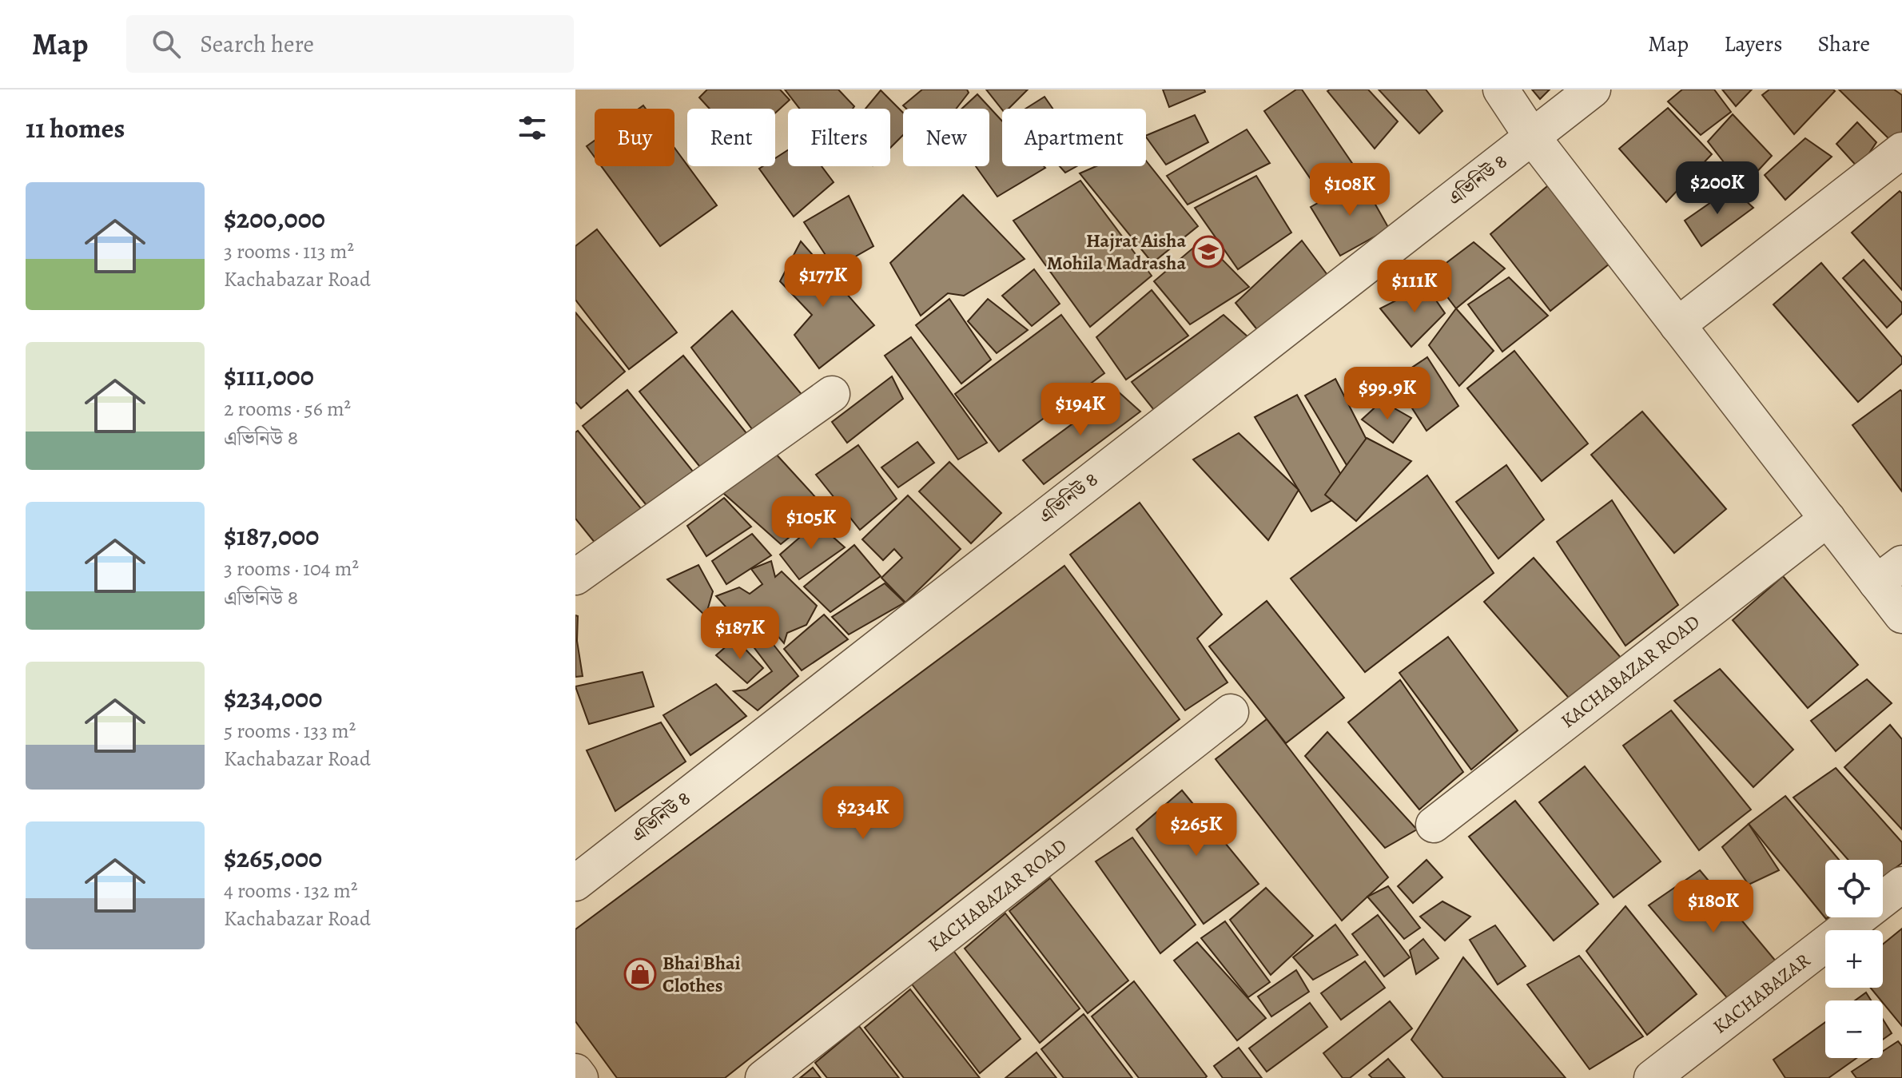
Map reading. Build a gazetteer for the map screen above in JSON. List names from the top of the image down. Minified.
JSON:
{"streets":{"street":["এভিনিউ ৪","KACHABAZAR ROAD","KACHABAZAR"]},"places":{"school or university":["Hajrat Aisha Mohila Madrasha"],"shop":["Bhai Bhai Clothes"]},"page":{"header":"Map","search":"Search here","nav":["Map","Layers","Share"],"heading":"11 homes","chip":["Buy","Rent","Filters","New","Apartment"],"price":["$200K","$108K","$177K","$111K","$99.9K","$194K","$105K","$187K","$234K","$265K","$180K"],"list":[{"name":"$200,000","note":"3 rooms · 113 m² · Kachabazar Road"},{"name":"$111,000","note":"2 rooms · 56 m² · এভিনিউ ৪"},{"name":"$187,000","note":"3 rooms · 104 m² · এভিনিউ ৪"},{"name":"$234,000","note":"5 rooms · 133 m² · Kachabazar Road"},{"name":"$265,000","note":"4 rooms · 132 m² · Kachabazar Road"}],"map_buttons":["+","−"]}}
